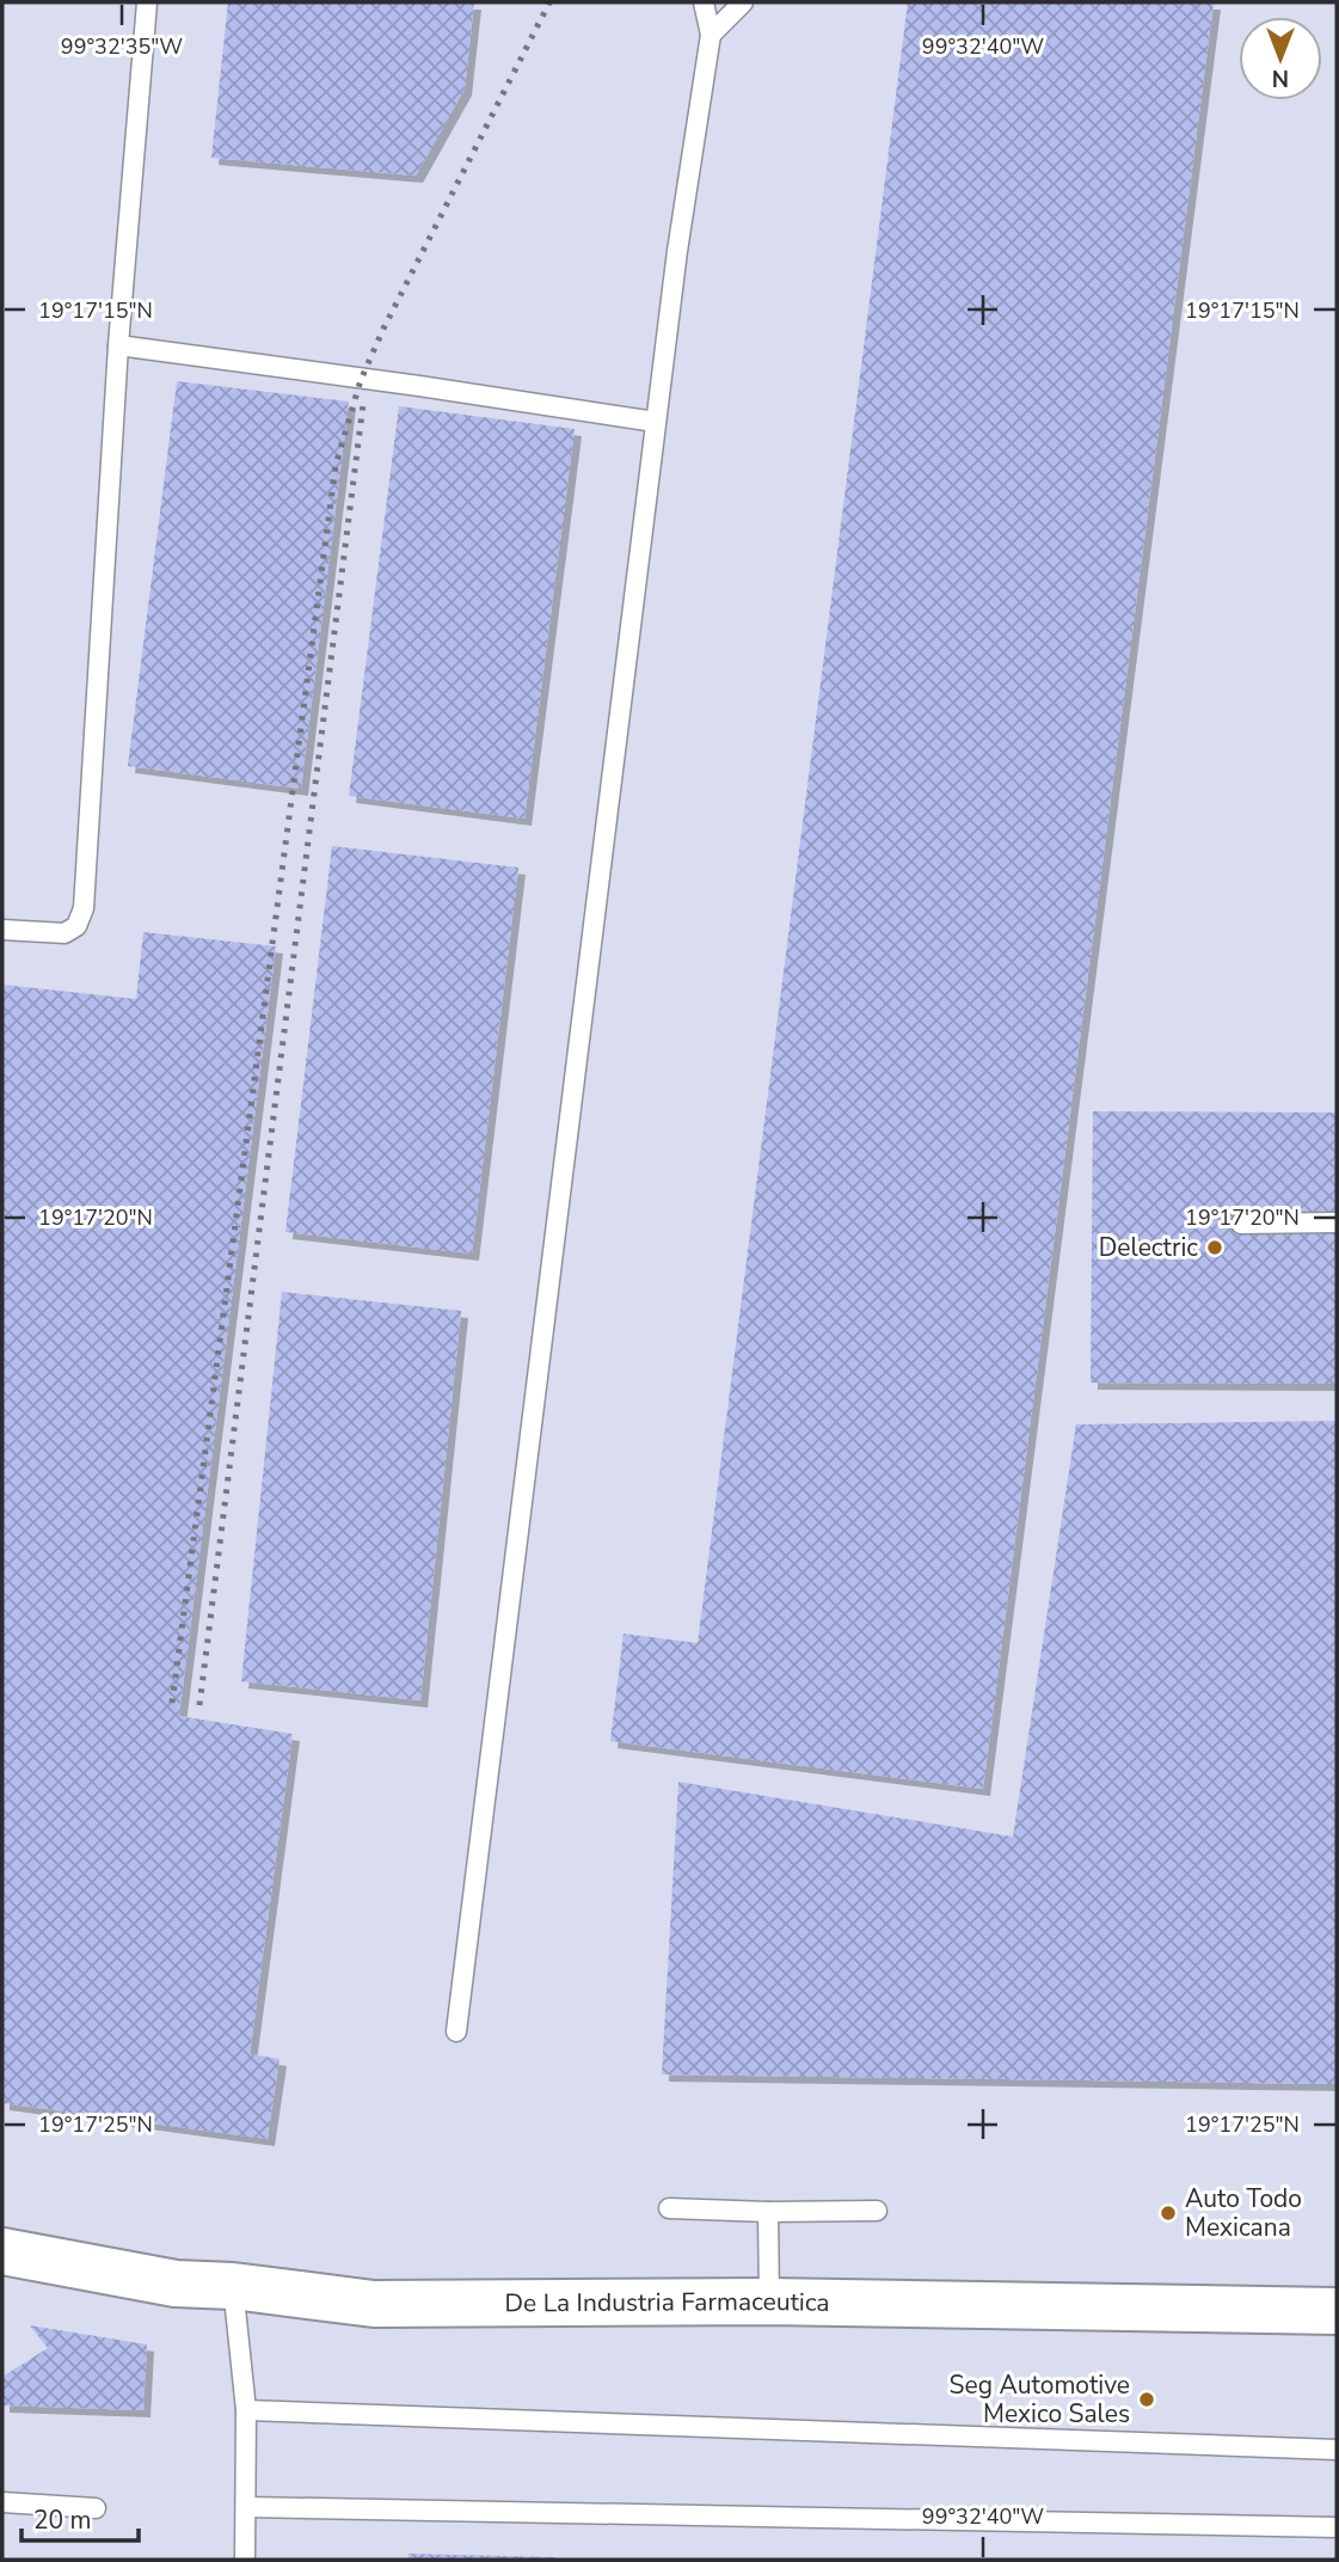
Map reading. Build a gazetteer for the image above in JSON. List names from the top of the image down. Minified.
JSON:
{"streets":{"main road":["De La Industria Farmaceutica"]},"places":["Delectric","Auto Todo Mexicana","Seg Automotive Mexico Sales"],"scale_bar":"20 m","north":"bottom","coordinates":["99°32'35\"W","99°32'40\"W","19°17'15\"N","19°17'20\"N","19°17'25\"N"]}
